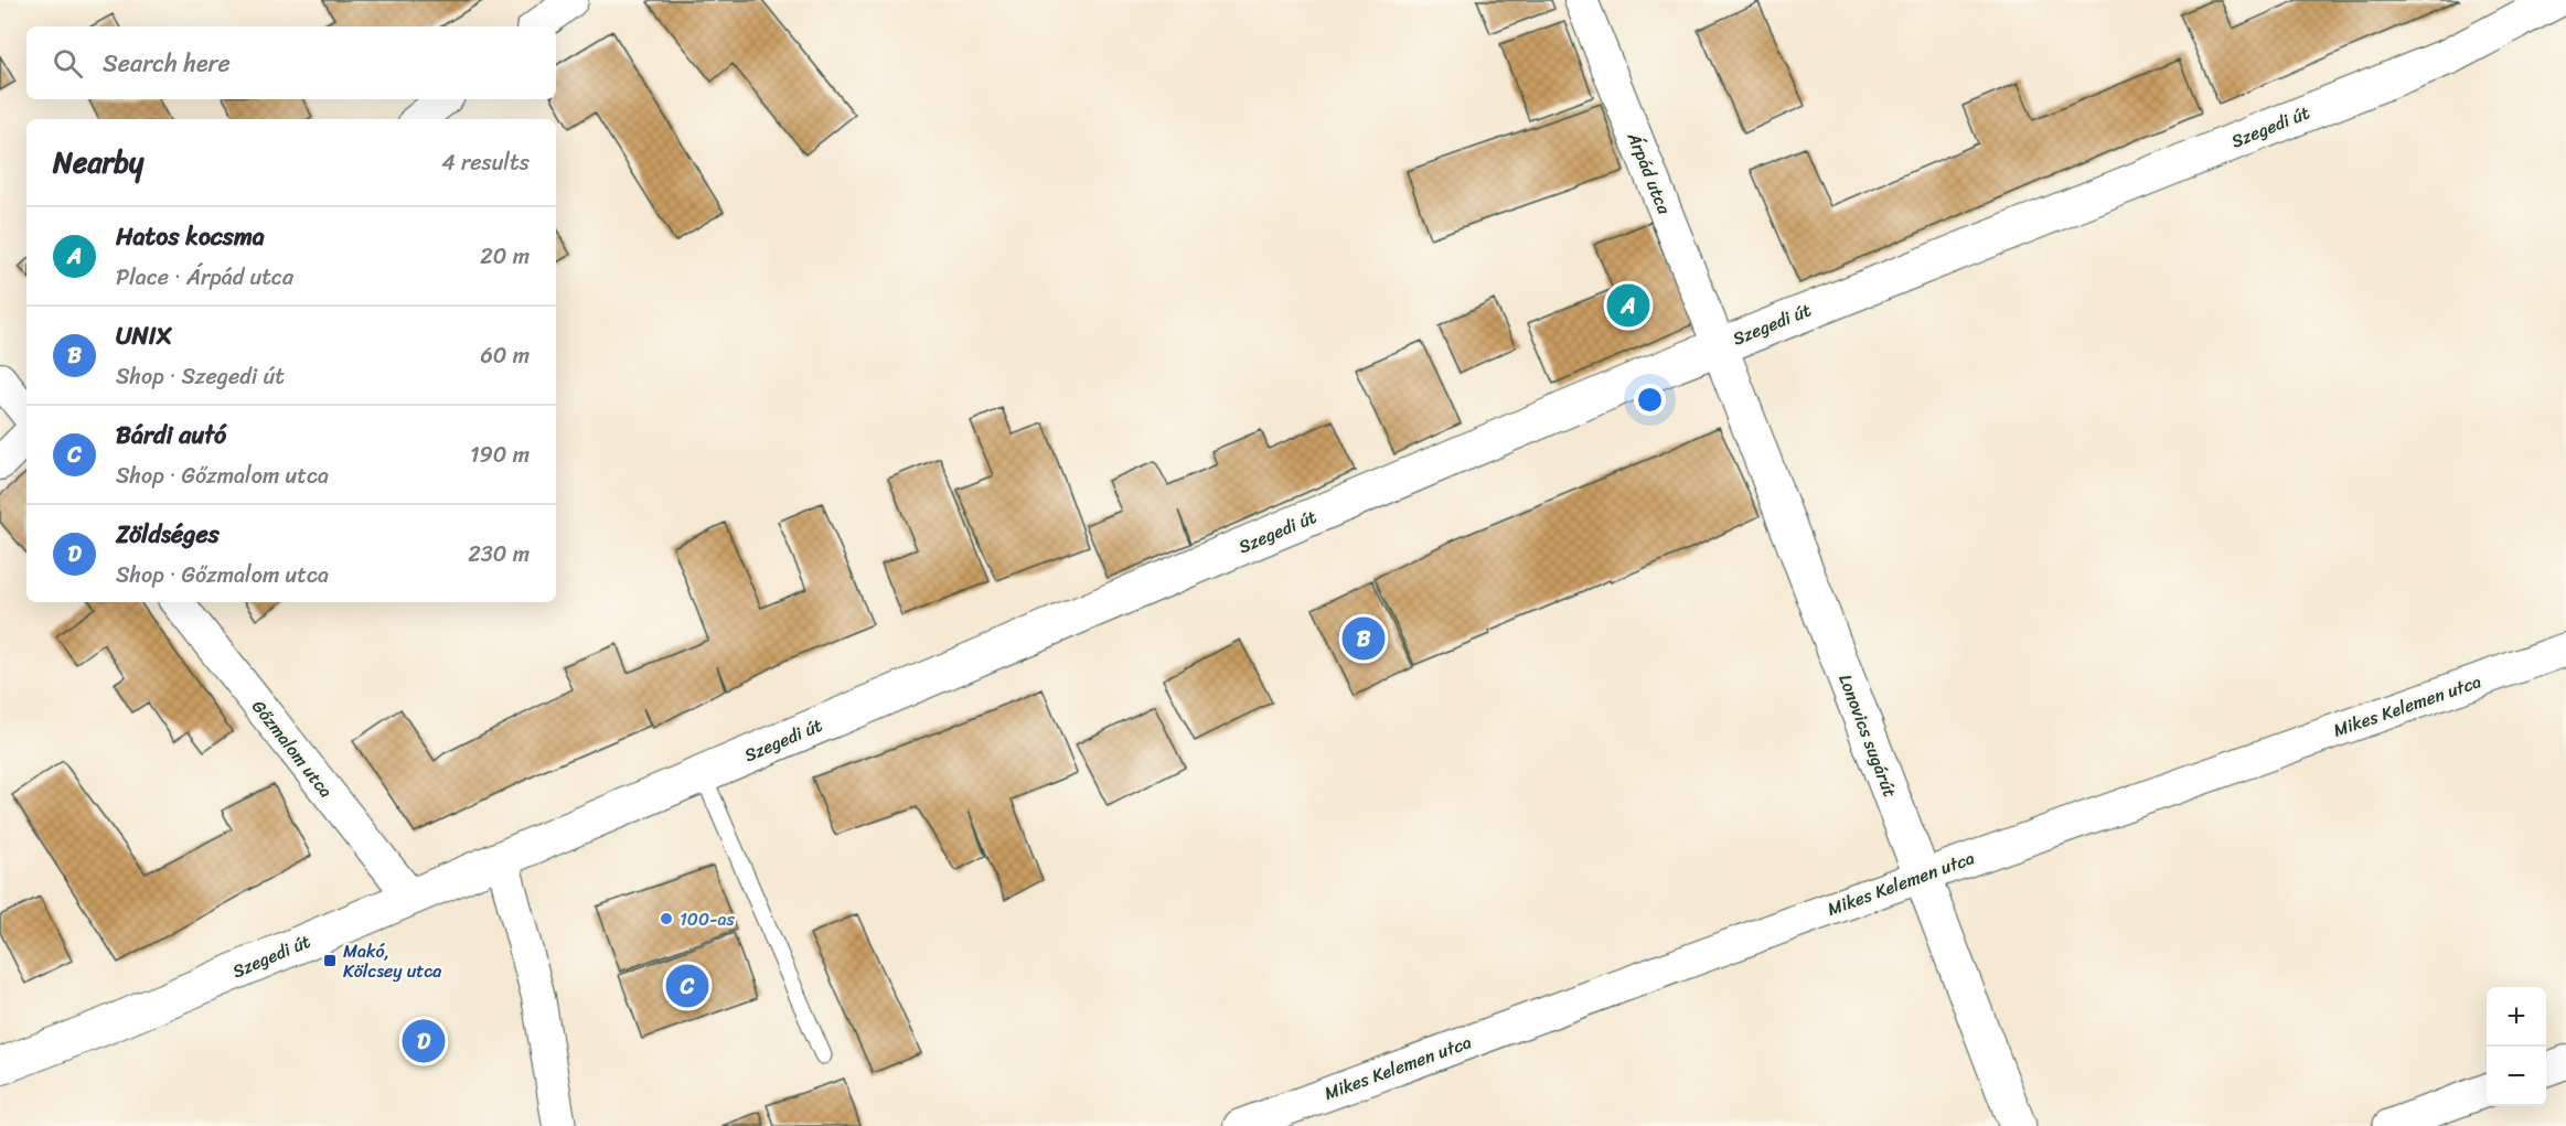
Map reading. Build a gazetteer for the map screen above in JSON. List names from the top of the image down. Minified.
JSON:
{"streets":{"main road":["Szegedi út","Lonovics sugárút"],"street":["Árpád utca","Mikes Kelemen utca","Gőzmalom utca"]},"crossings":[["Szegedi út","Árpád utca"],["Szegedi út","Lonovics sugárút"],["Szegedi út","Gőzmalom utca"],["Árpád utca","Lonovics sugárút"],["Mikes Kelemen utca","Lonovics sugárút"]],"places":{"other":["100-as"],"transit":["Makó, Kölcsey utca"]},"page":{"search":"Search here","heading":["Nearby","4 results"],"list":[{"mark":"A","name":"Hatos kocsma","note":"Place · Árpád utca","value":"20 m"},{"mark":"B","name":"UNIX","note":"Shop · Szegedi út","value":"60 m"},{"mark":"C","name":"Bárdi autó","note":"Shop · Gőzmalom utca","value":"190 m"},{"mark":"D","name":"Zöldséges","note":"Shop · Gőzmalom utca","value":"230 m"}],"pins":["A","B","C","D"],"map_buttons":["+","−"]}}
